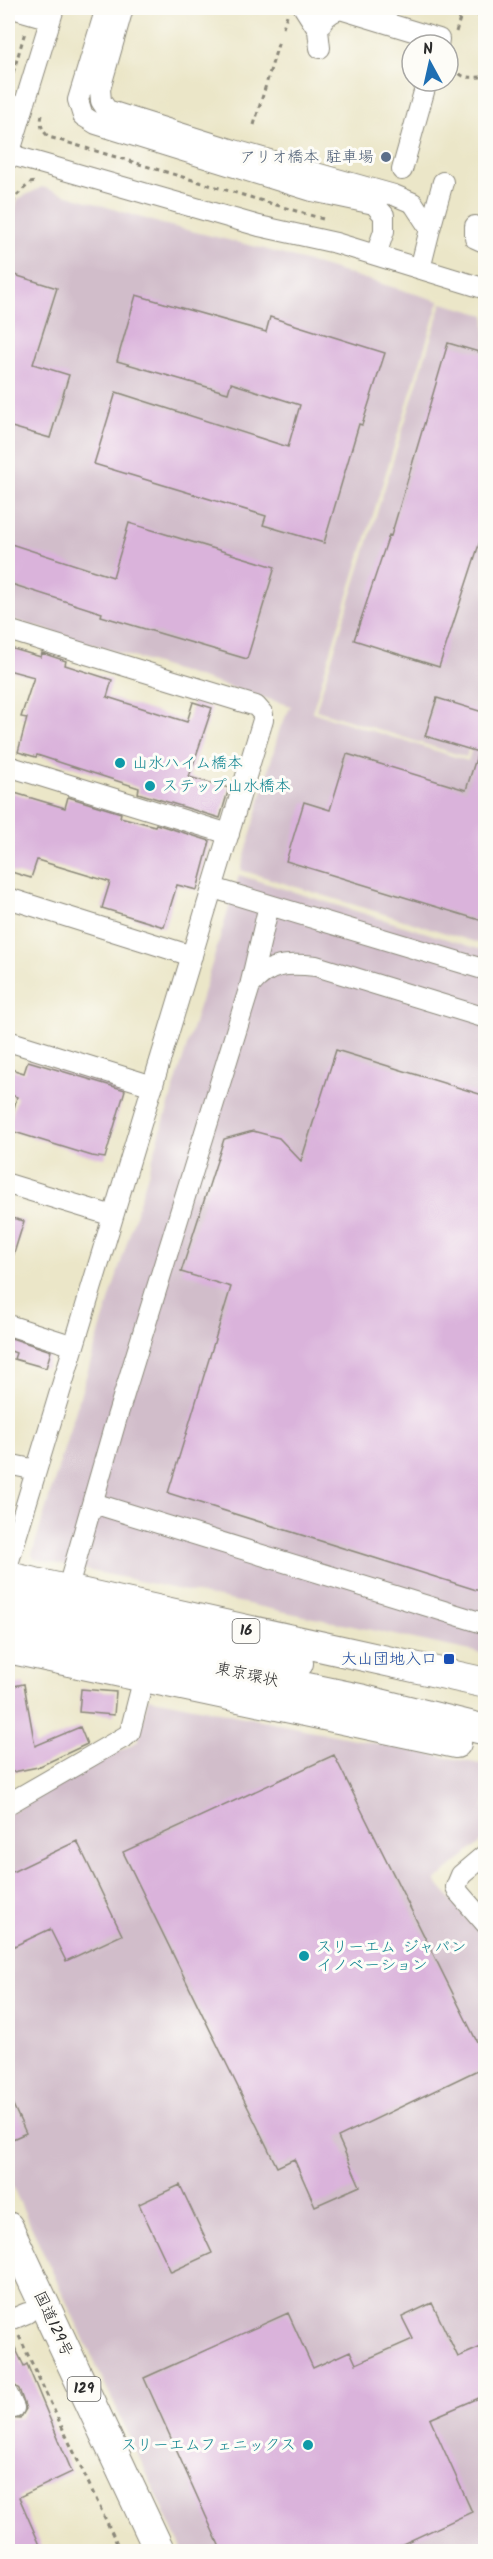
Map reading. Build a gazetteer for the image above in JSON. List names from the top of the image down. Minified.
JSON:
{"streets":{"highway":["16","東京環状","国道129号","129"]},"places":{"other":["アリオ橋本 駐車場","山水ハイム橋本","ステップ山水橋本","スリーエム ジャパン イノベーション","スリーエムフェニックス"],"transit":["大山団地入口"]},"north":"top"}
